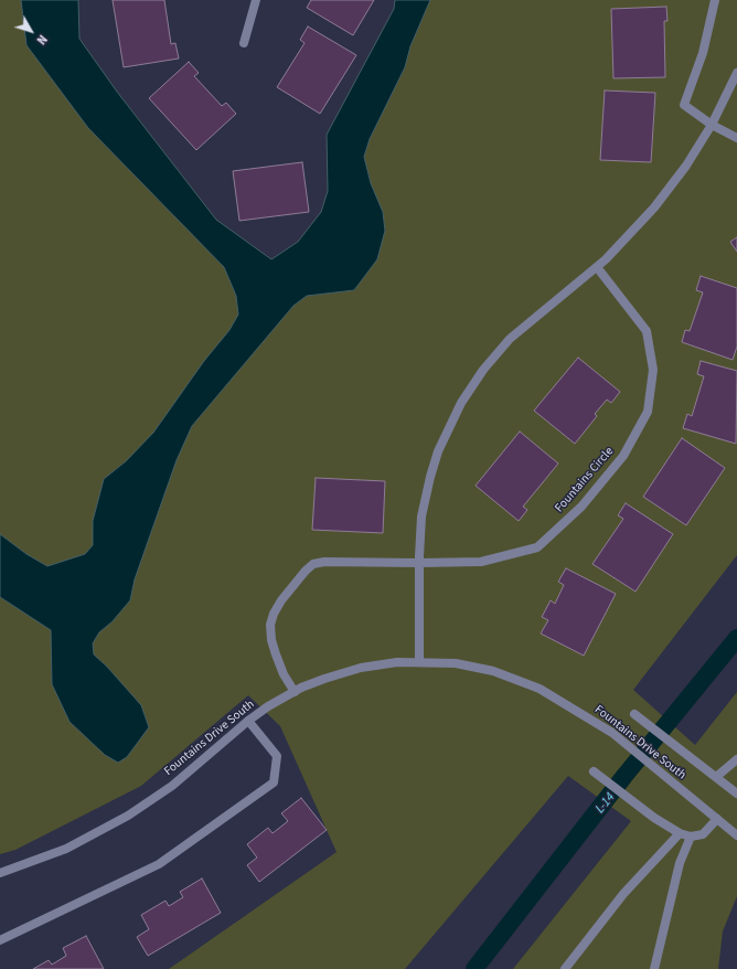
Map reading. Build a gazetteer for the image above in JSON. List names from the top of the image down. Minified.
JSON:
{"streets":{"street":["Fountains Circle","Fountains Drive South"]},"crossings":[["Fountains Circle","Fountains Drive South"]],"water":["L-14"],"north":"bottom right"}
